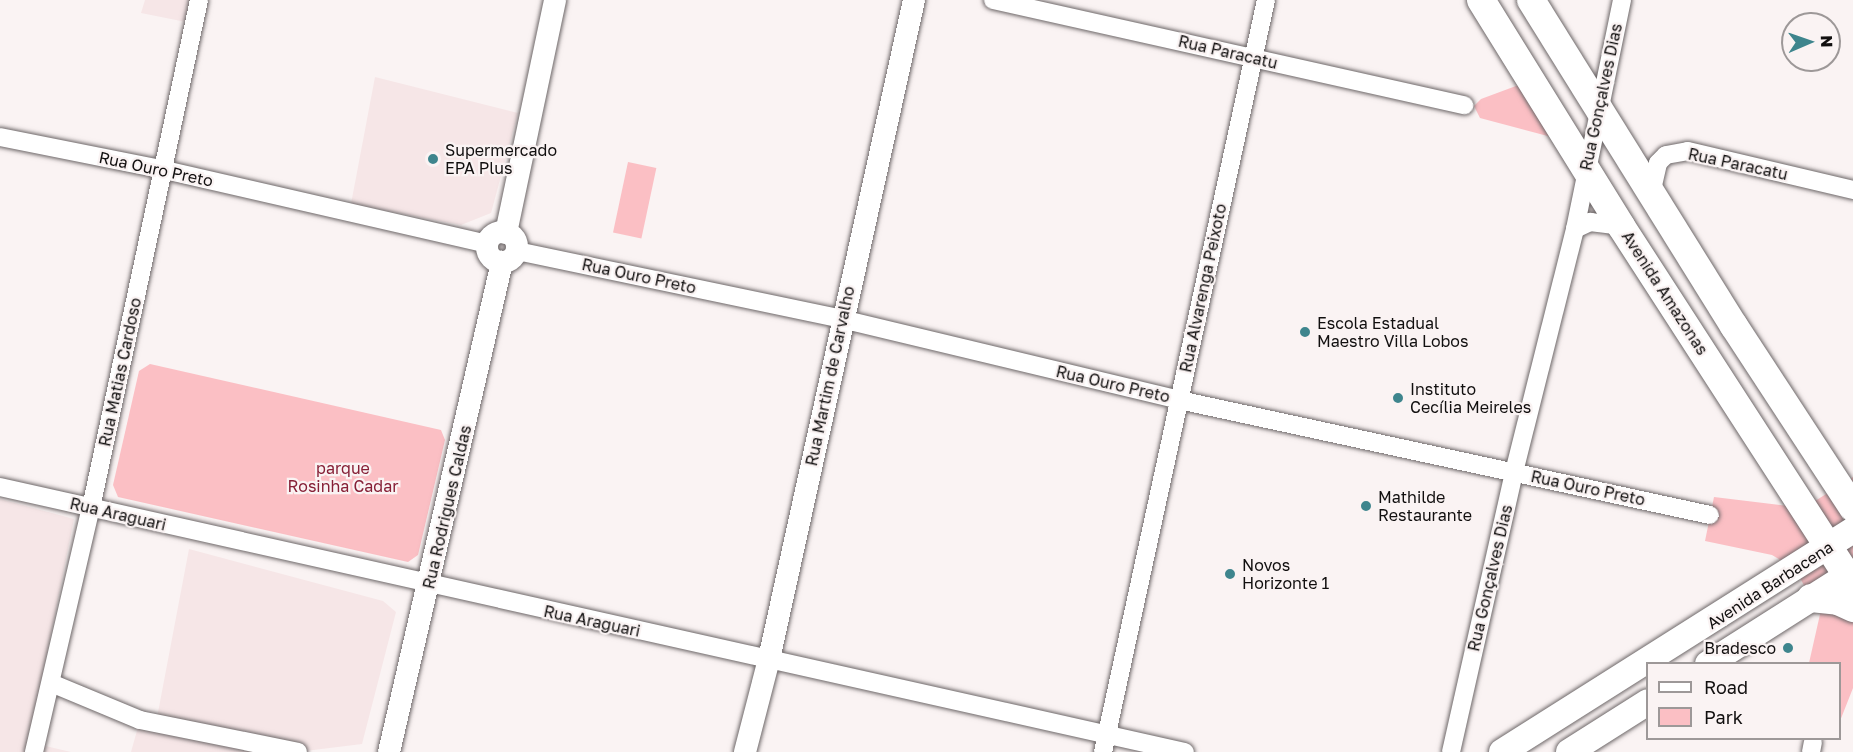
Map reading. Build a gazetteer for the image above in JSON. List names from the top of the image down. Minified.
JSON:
{"streets":{"main road":["Avenida Amazonas","Avenida Barbacena"],"street":["Rua Paracatu","Rua Gonçalves Dias","Rua Ouro Preto","Rua Alvarenga Peixoto","Rua Matias Cardoso","Rua Martim de Carvalho","Rua Rodrigues Caldas","Rua Araguari"]},"crossings":[["Rua Paracatu","Rua Alvarenga Peixoto"],["Rua Gonçalves Dias","Rua Ouro Preto"],["Rua Gonçalves Dias","Avenida Amazonas"],["Rua Ouro Preto","Rua Alvarenga Peixoto"],["Rua Ouro Preto","Rua Matias Cardoso"],["Rua Ouro Preto","Rua Martim de Carvalho"],["Rua Ouro Preto","Rua Rodrigues Caldas"],["Rua Alvarenga Peixoto","Rua Araguari"],["Avenida Amazonas","Avenida Barbacena"],["Rua Matias Cardoso","Rua Araguari"],["Rua Martim de Carvalho","Rua Araguari"],["Rua Rodrigues Caldas","Rua Araguari"]],"parks":["parque Rosinha Cadar"],"places":["Supermercado EPA Plus","Escola Estadual Maestro Villa Lobos","Instituto Cecília Meireles","Mathilde Restaurante","Novos Horizonte 1","Bradesco"],"legend":["Road","Park"],"north":"right"}
